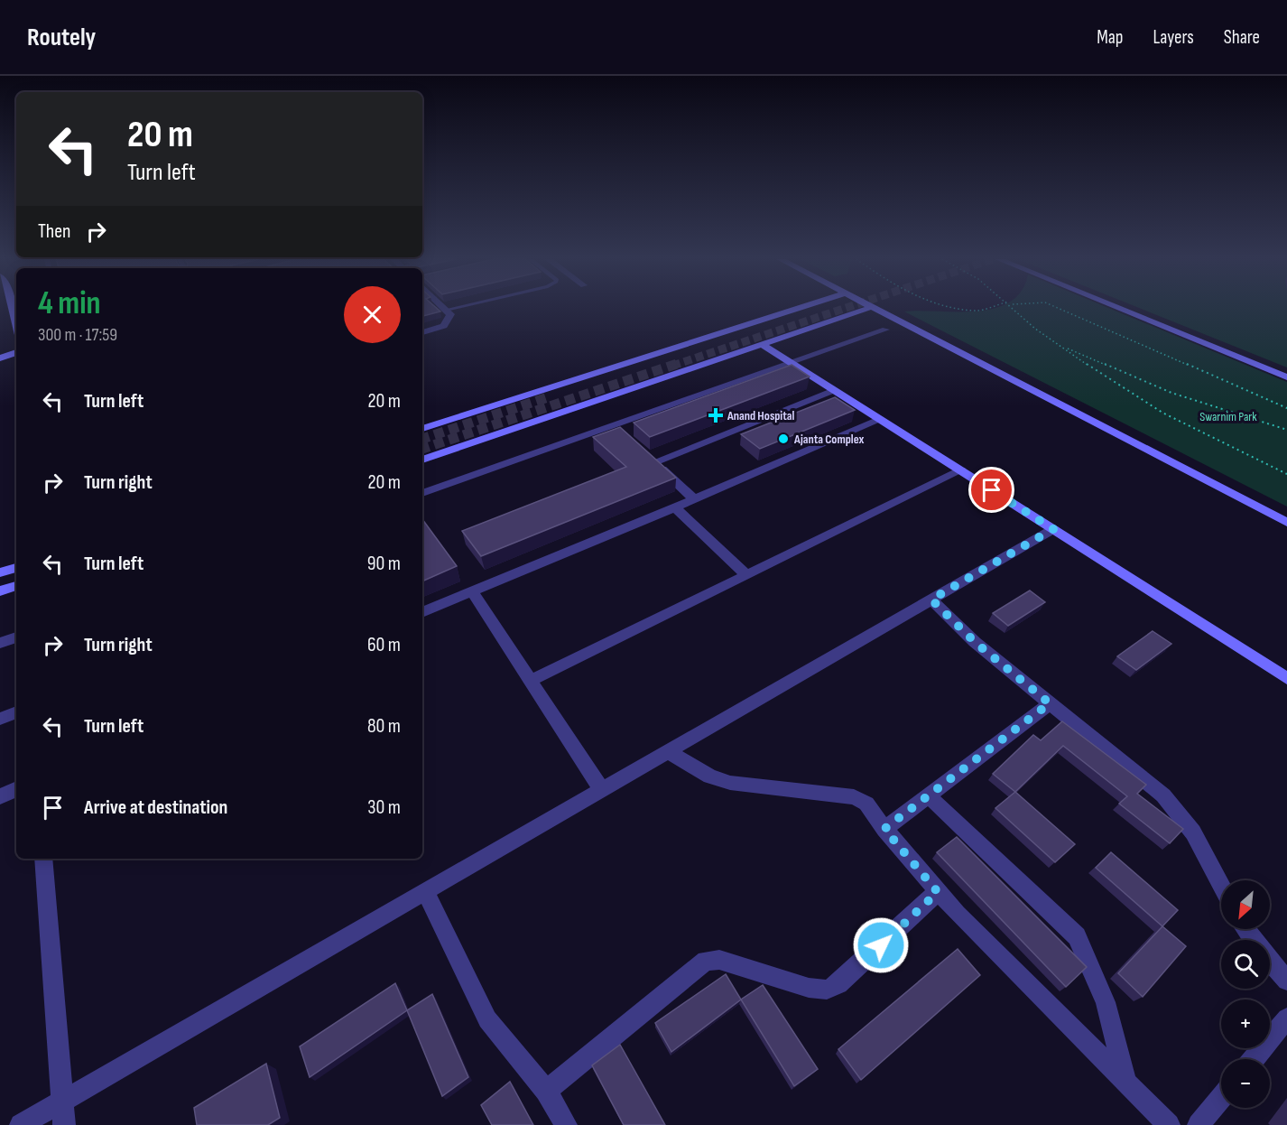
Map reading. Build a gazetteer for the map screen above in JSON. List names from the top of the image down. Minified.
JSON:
{"parks":["Swarnim Park"],"places":{"health":["Anand Hospital"],"other":["Ajanta Complex"]},"north":"bottom left","page":{"header":"Routely","nav":["Map","Layers","Share"],"turn":["20 m","Turn left"],"then":"Then","heading":["4 min","300 m · 17:59"],"list":[{"name":"Turn left","value":"20 m"},{"name":"Turn right","value":"20 m"},{"name":"Turn left","value":"90 m"},{"name":"Turn right","value":"60 m"},{"name":"Turn left","value":"80 m"},{"name":"Arrive at destination","value":"30 m"}],"map_buttons":["+","−"]}}
